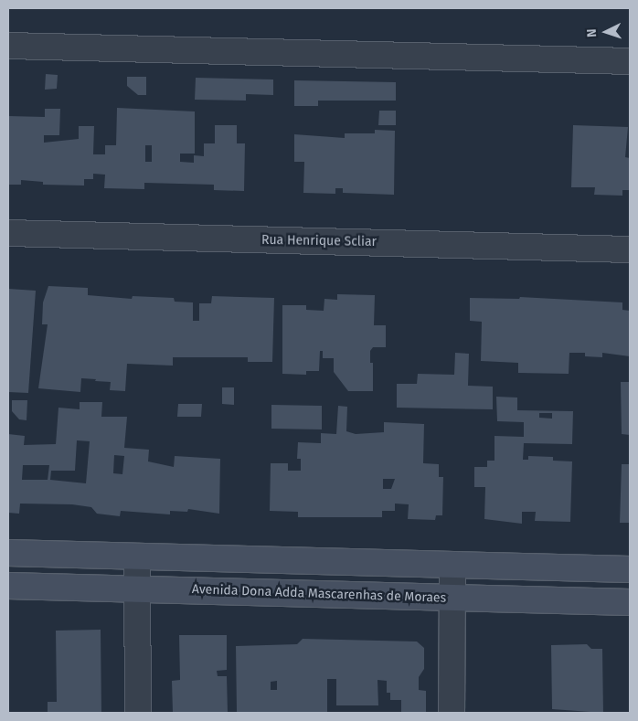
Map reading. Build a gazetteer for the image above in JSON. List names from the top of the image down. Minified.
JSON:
{"streets":{"main road":["Avenida Dona Adda Mascarenhas de Moraes"],"street":["Rua Henrique Scliar"]},"north":"left"}
